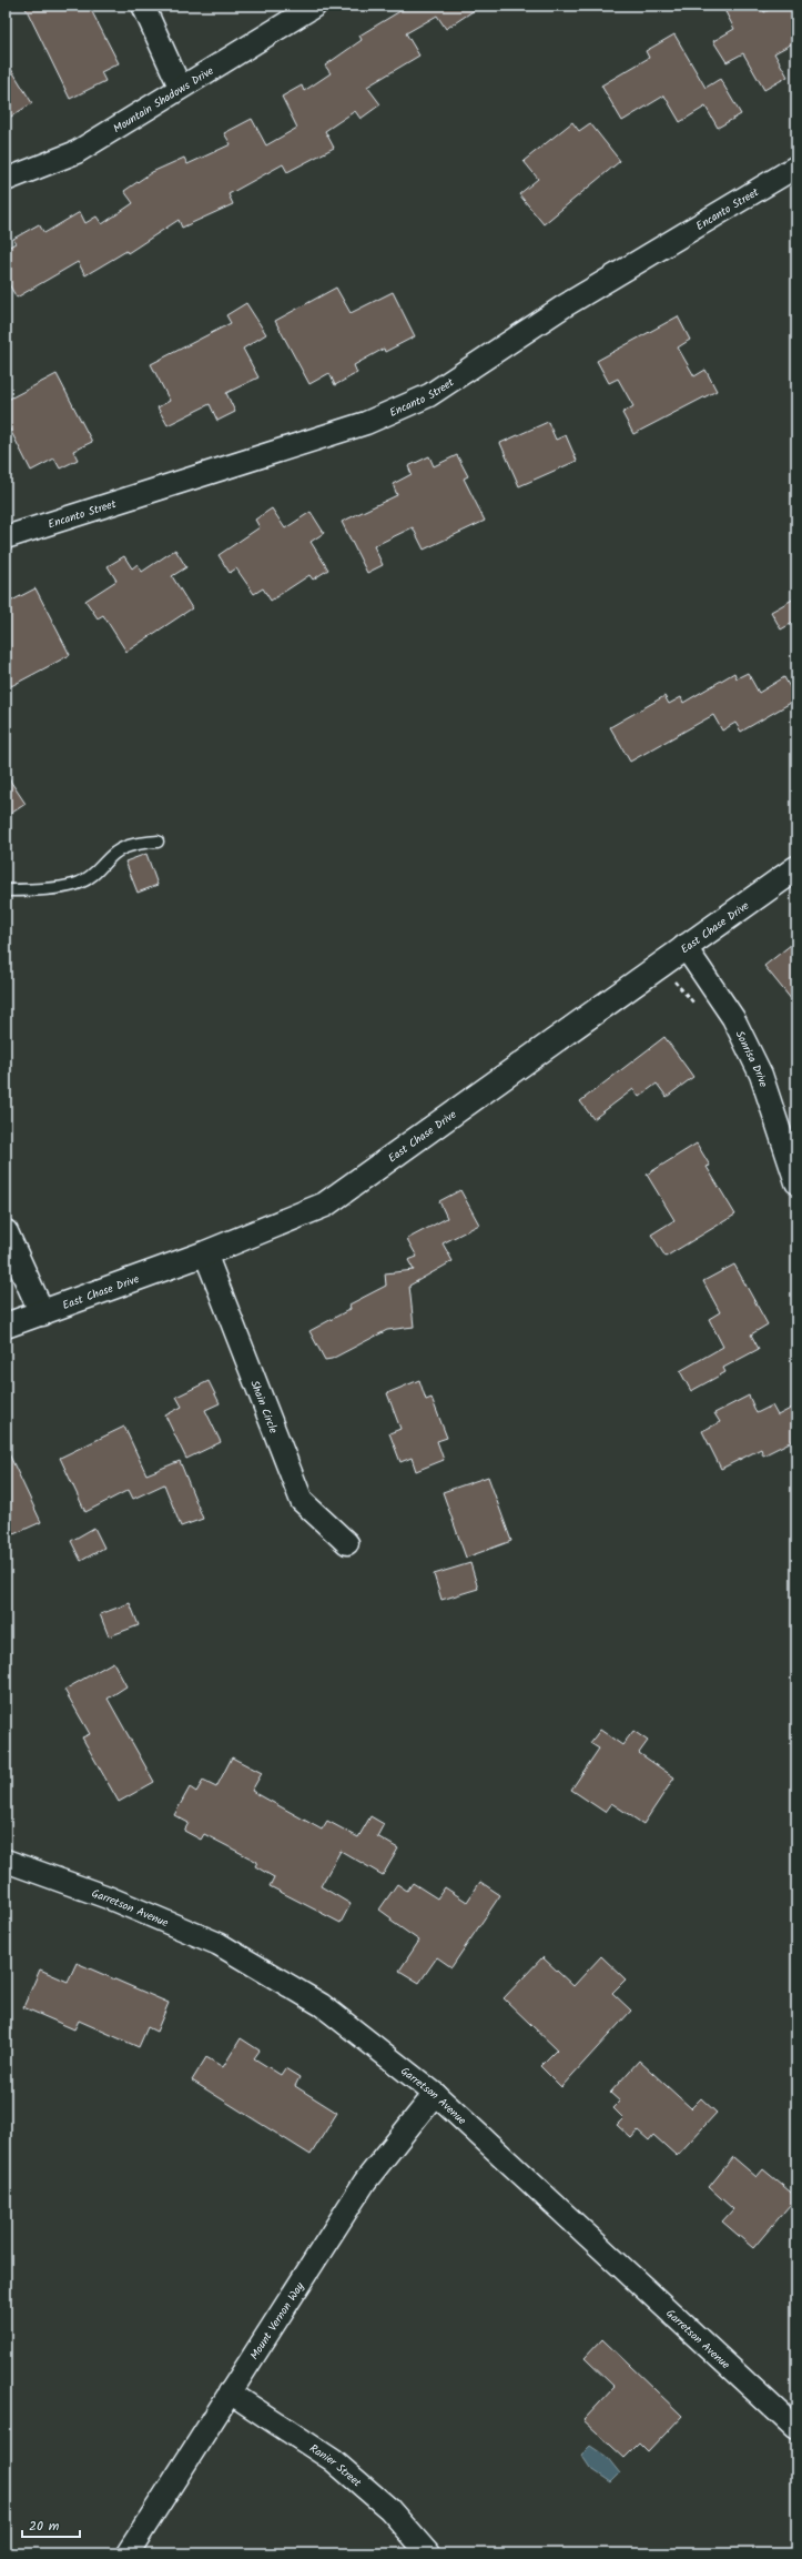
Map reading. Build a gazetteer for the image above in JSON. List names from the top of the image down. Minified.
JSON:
{"streets":{"street":["Mountain Shadows Drive","Encanto Street","East Chase Drive","Sonrisa Drive","Shain Circle","Garretson Avenue","Mount Vernon Way","Ranier Street"]},"crossings":[["East Chase Drive","Sonrisa Drive"],["East Chase Drive","Shain Circle"],["Garretson Avenue","Mount Vernon Way"],["Mount Vernon Way","Ranier Street"]],"scale_bar":"20 m"}
